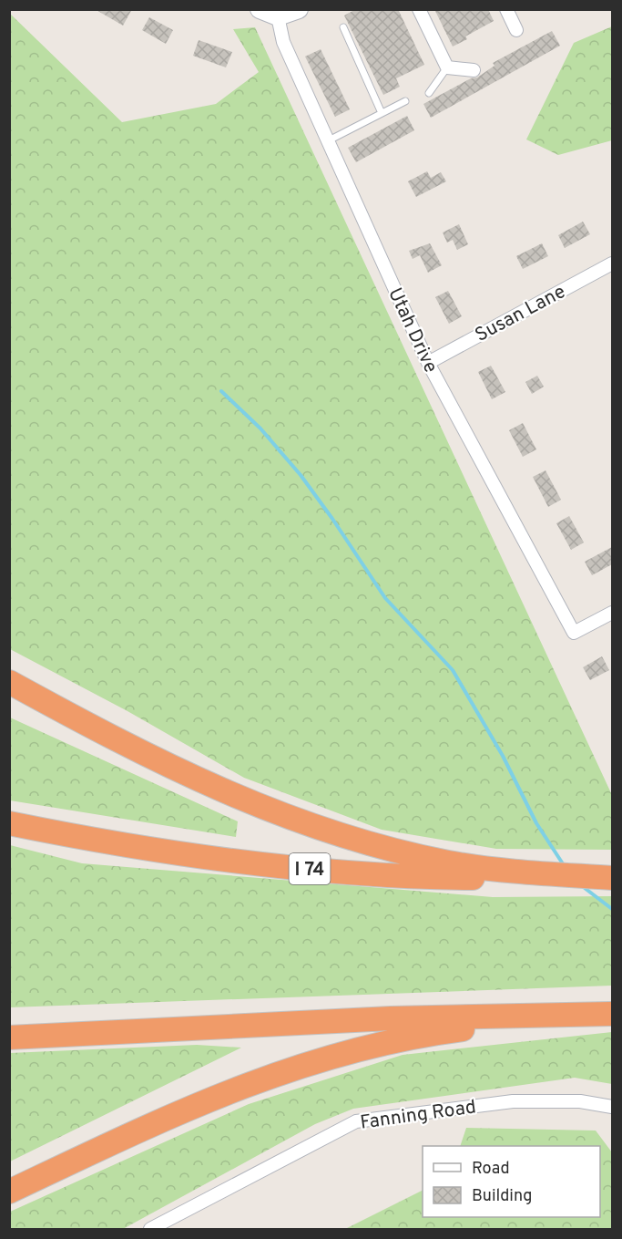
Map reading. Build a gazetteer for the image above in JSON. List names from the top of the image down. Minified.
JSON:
{"streets":{"highway":["I 74"],"street":["Susan Lane","Utah Drive","Fanning Road"]},"crossings":[["Susan Lane","Utah Drive"]],"legend":["Road","Building"]}
